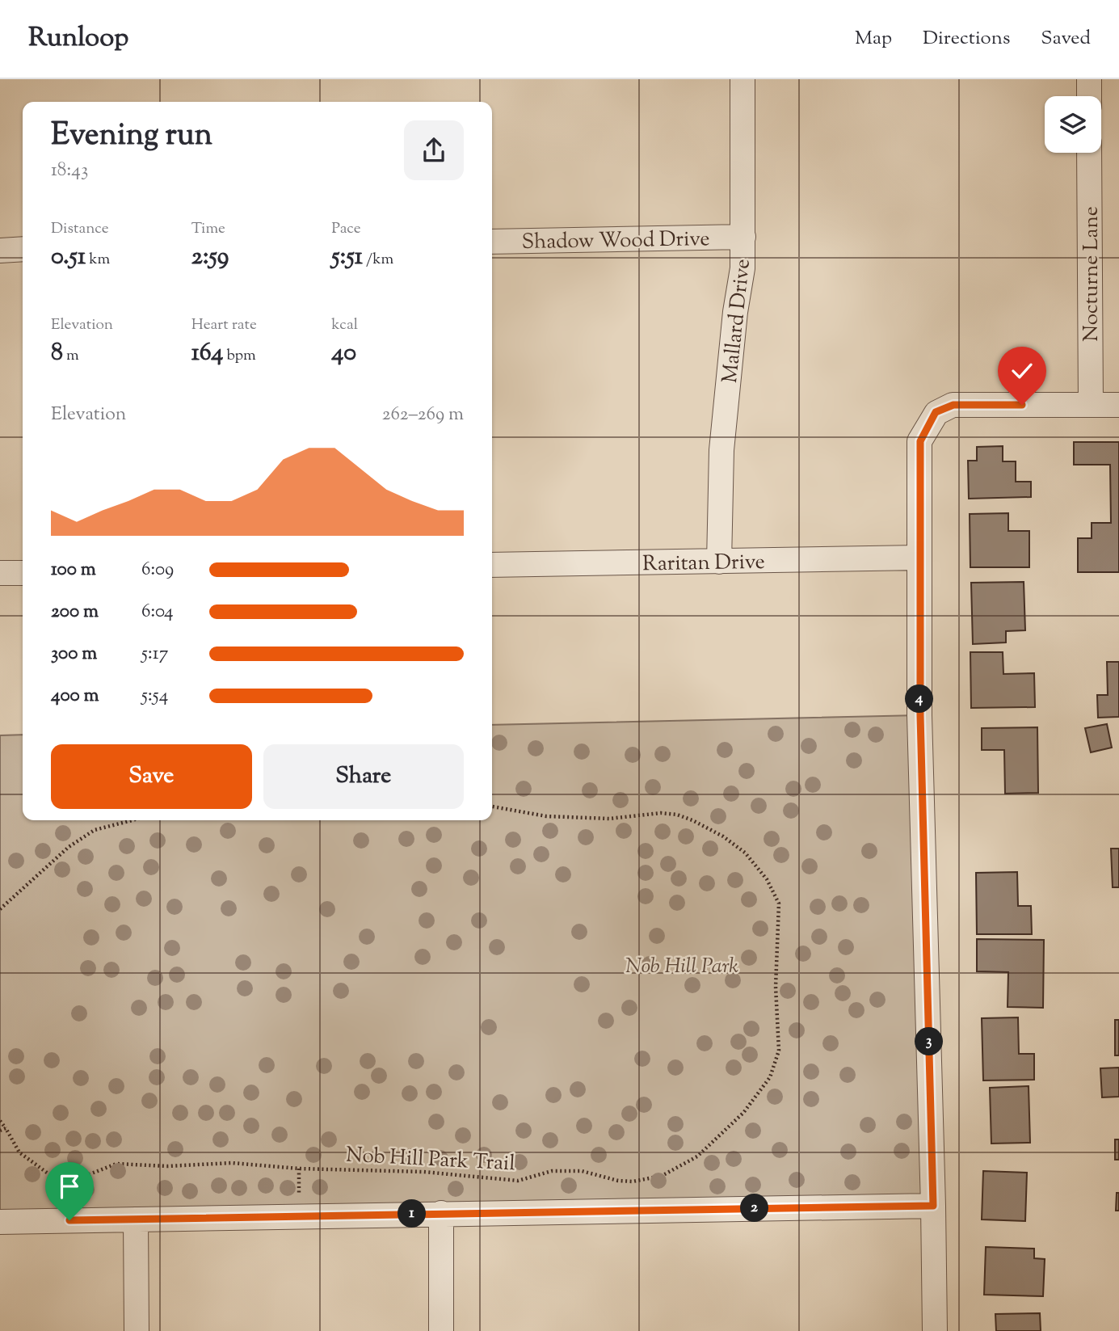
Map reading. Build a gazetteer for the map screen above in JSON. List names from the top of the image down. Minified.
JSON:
{"streets":{"street":["Shadow Wood Drive","Nocturne Lane","Mallard Drive","Raritan Drive"],"path":["Nob Hill Park Trail"]},"crossings":[["Shadow Wood Drive","Mallard Drive"],["Mallard Drive","Raritan Drive"]],"parks":["Nob Hill Park"],"page":{"header":"Runloop","nav":["Map","Directions","Saved"],"heading":["Evening run","18:43"],"stats":[["Distance","0.51 km"],["Time","2:59"],["Pace","5:51 /km"],["Elevation","8 m"],["Heart rate","164 bpm"],["kcal","40"]],"chart":["Elevation","262–269 m"],"list":[{"name":"100 m","note":"6:09"},{"name":"200 m","note":"6:04"},{"name":"300 m","note":"5:17"},{"name":"400 m","note":"5:54"}],"pins":["4","3","2","1"],"buttons":["Save","Share"]}}
